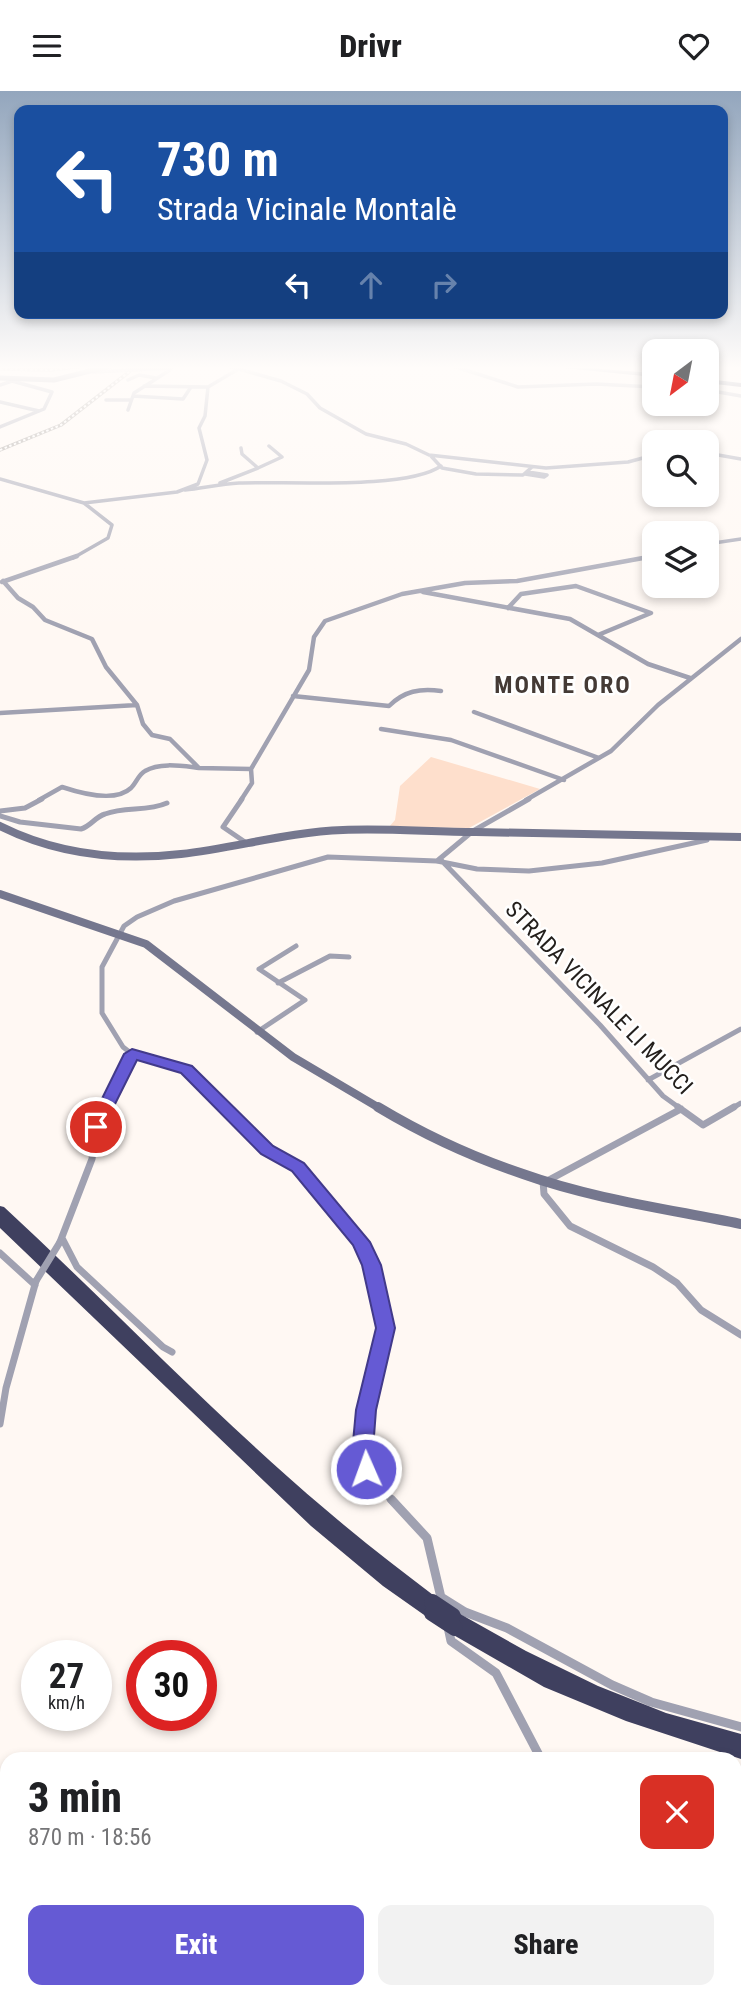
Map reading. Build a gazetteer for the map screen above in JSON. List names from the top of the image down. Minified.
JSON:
{"streets":{"street":["STRADA VICINALE LI MUCCI"]},"districts":["MONTE ORO"],"north":"bottom left","page":{"header":"Drivr","turn":["730 m","Strada Vicinale Montalè"],"speed":"27 km/h","limit":"30","heading":["3 min","870 m · 18:56"],"buttons":["Exit","Share"]}}
